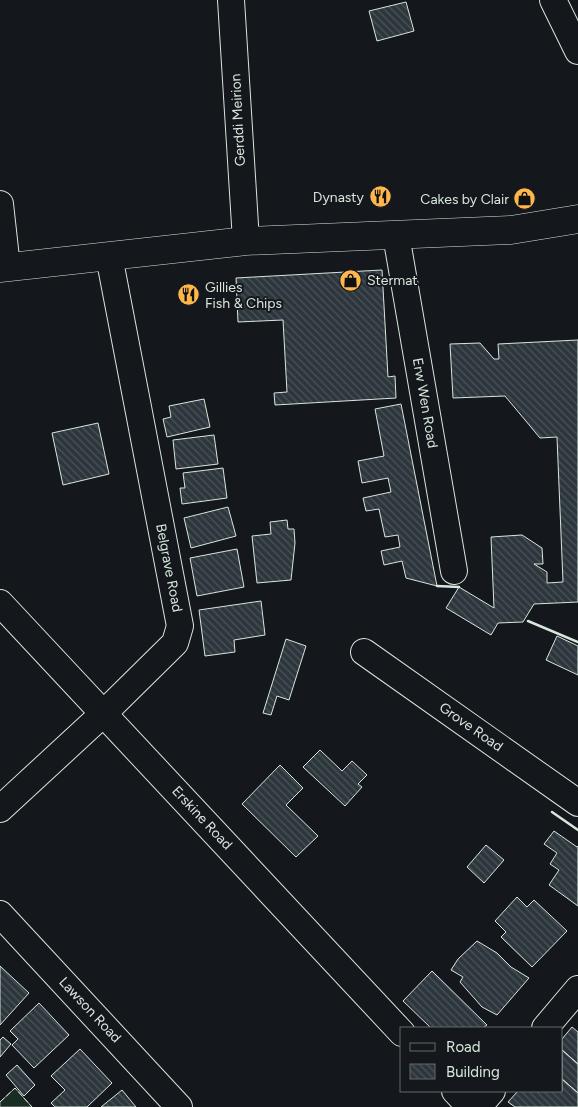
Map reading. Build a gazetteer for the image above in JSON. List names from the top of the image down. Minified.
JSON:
{"streets":{"street":["Gerddi Meirion","Erw Wen Road","Belgrave Road","Grove Road","Erskine Road","Lawson Road"]},"crossings":[["Belgrave Road","Erskine Road"]],"places":{"restaurant":["Dynasty","Gillies Fish & Chips"],"shop":["Cakes by Clair","Stermat"]},"legend":["Road","Building"]}
